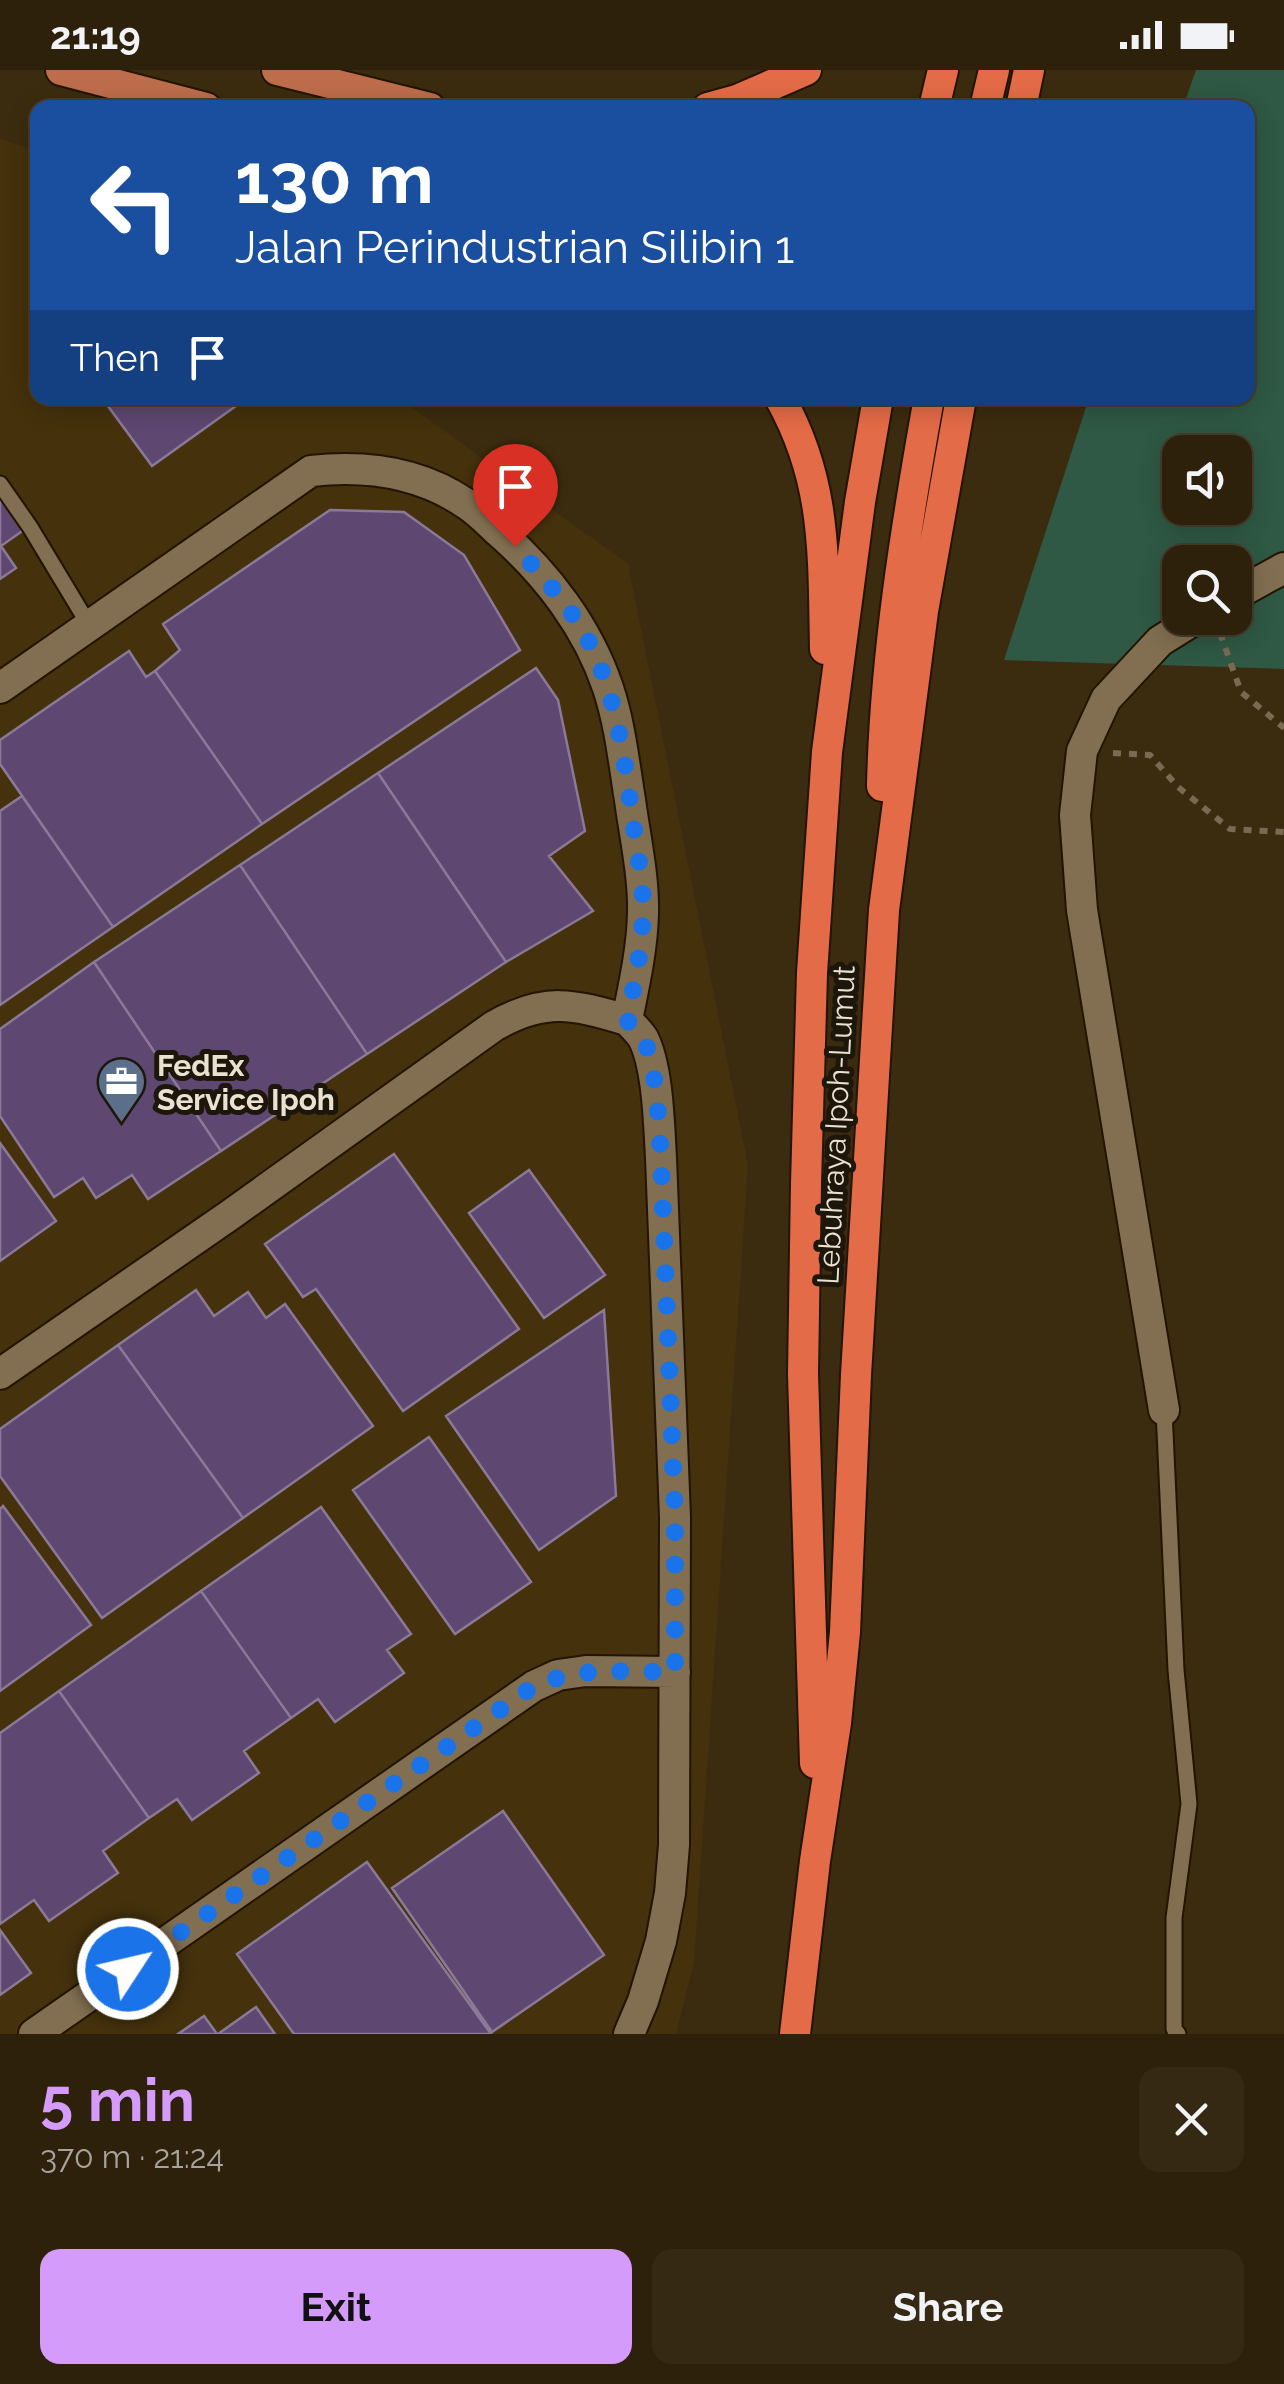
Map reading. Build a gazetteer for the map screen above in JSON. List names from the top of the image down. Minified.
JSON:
{"streets":{"highway":["Lebuhraya Ipoh-Lumut"]},"places":{"office":["FedEx Service Ipoh"]},"page":{"status":"21:19","turn":["130 m","Jalan Perindustrian Silibin 1"],"then":"Then","heading":["5 min","370 m · 21:24"],"buttons":["Exit","Share"]}}
